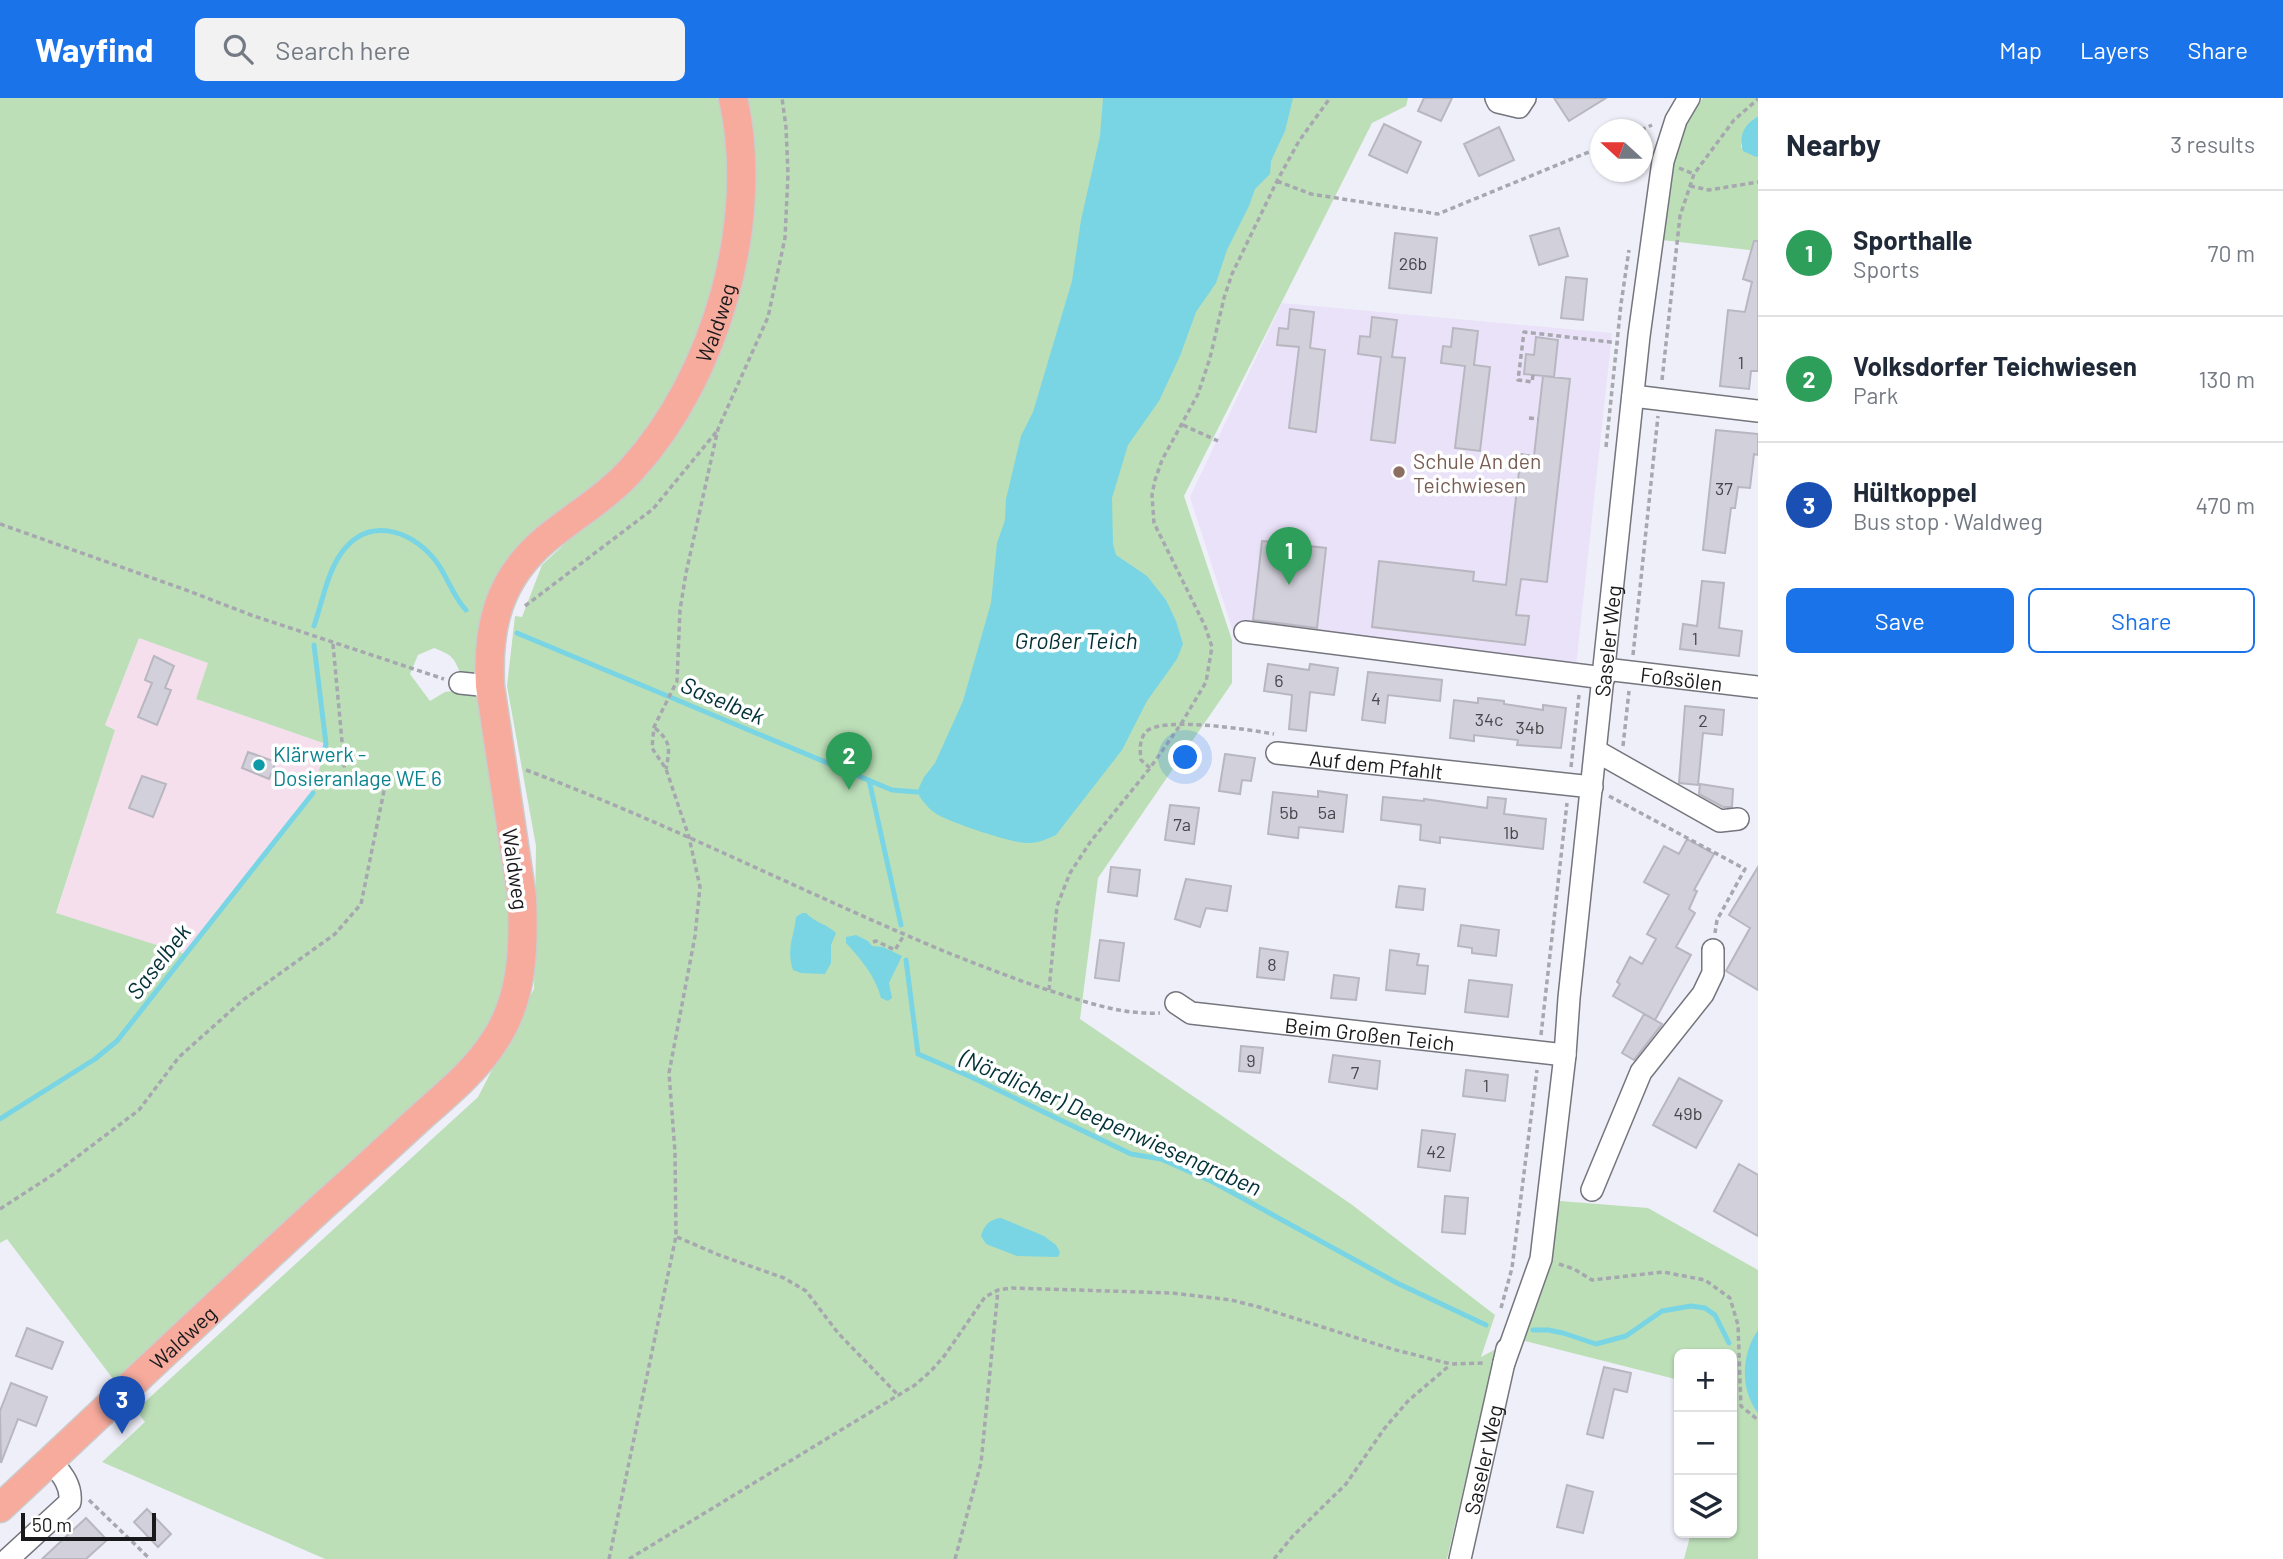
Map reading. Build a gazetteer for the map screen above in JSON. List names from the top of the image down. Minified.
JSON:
{"streets":{"main road":["Waldweg"],"street":["Saseler Weg","Foßsölen","Auf dem Pfahlt","Beim Großen Teich"]},"crossings":[["Saseler Weg","Foßsölen"],["Saseler Weg","Auf dem Pfahlt"],["Saseler Weg","Beim Großen Teich"]],"water":["Großer Teich","Saselbek","(Nördlicher) Deepenwiesengraben"],"places":["Schule An den Teichwiesen","Klärwerk - Dosieranlage WE 6"],"house_numbers":["26b","1","37","1","6","4","34c","2","34b","5b","5a","7a","1b","8","9","7","1","49b","42"],"scale_bar":"50 m","north":"left","page":{"header":"Wayfind","search":"Search here","nav":["Map","Layers","Share"],"heading":["Nearby","3 results"],"list":[{"mark":"1","name":"Sporthalle","note":"Sports","value":"70 m"},{"mark":"2","name":"Volksdorfer Teichwiesen","note":"Park","value":"130 m"},{"mark":"3","name":"Hültkoppel","note":"Bus stop · Waldweg","value":"470 m"}],"pins":["1","2","3"],"buttons":["Save","Share"],"map_buttons":["+","−"],"scale":"50 m"}}
